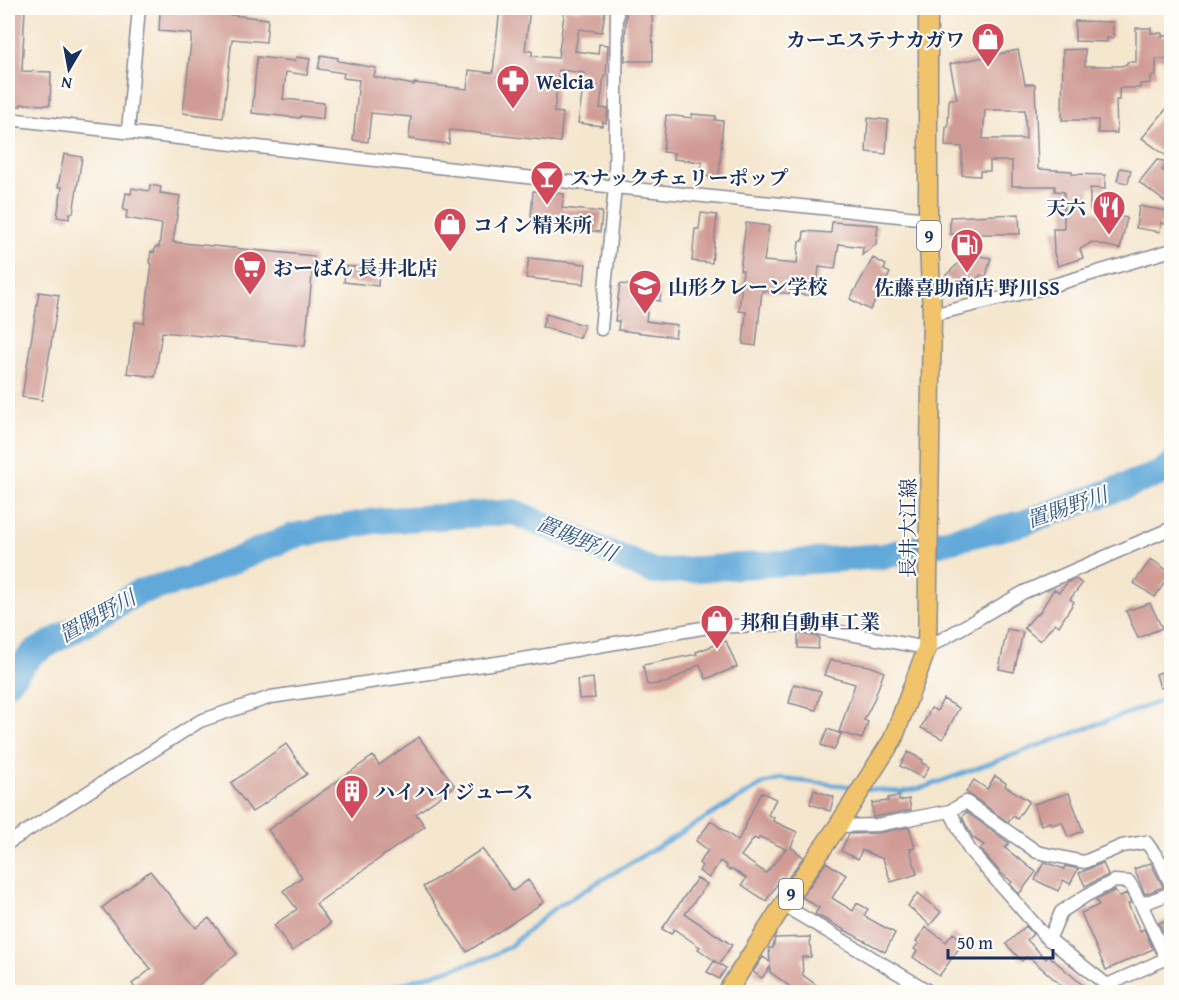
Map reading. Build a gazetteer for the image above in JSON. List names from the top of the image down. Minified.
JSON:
{"streets":{"main road":["9","長井大江線"]},"water":["置賜野川"],"places":{"shop":["カーエステナカガワ","コイン精米所","邦和自動車工業"],"pharmacy":["Welcia"],"bar":["スナックチェリーポップ"],"restaurant":["天六"],"fuel station":["佐藤喜助商店 野川SS"],"supermarket":["おーばん 長井北店"],"school or university":["山形クレーン学校"],"building":["ハイハイジュース"]},"scale_bar":"50 m","north":"bottom"}
